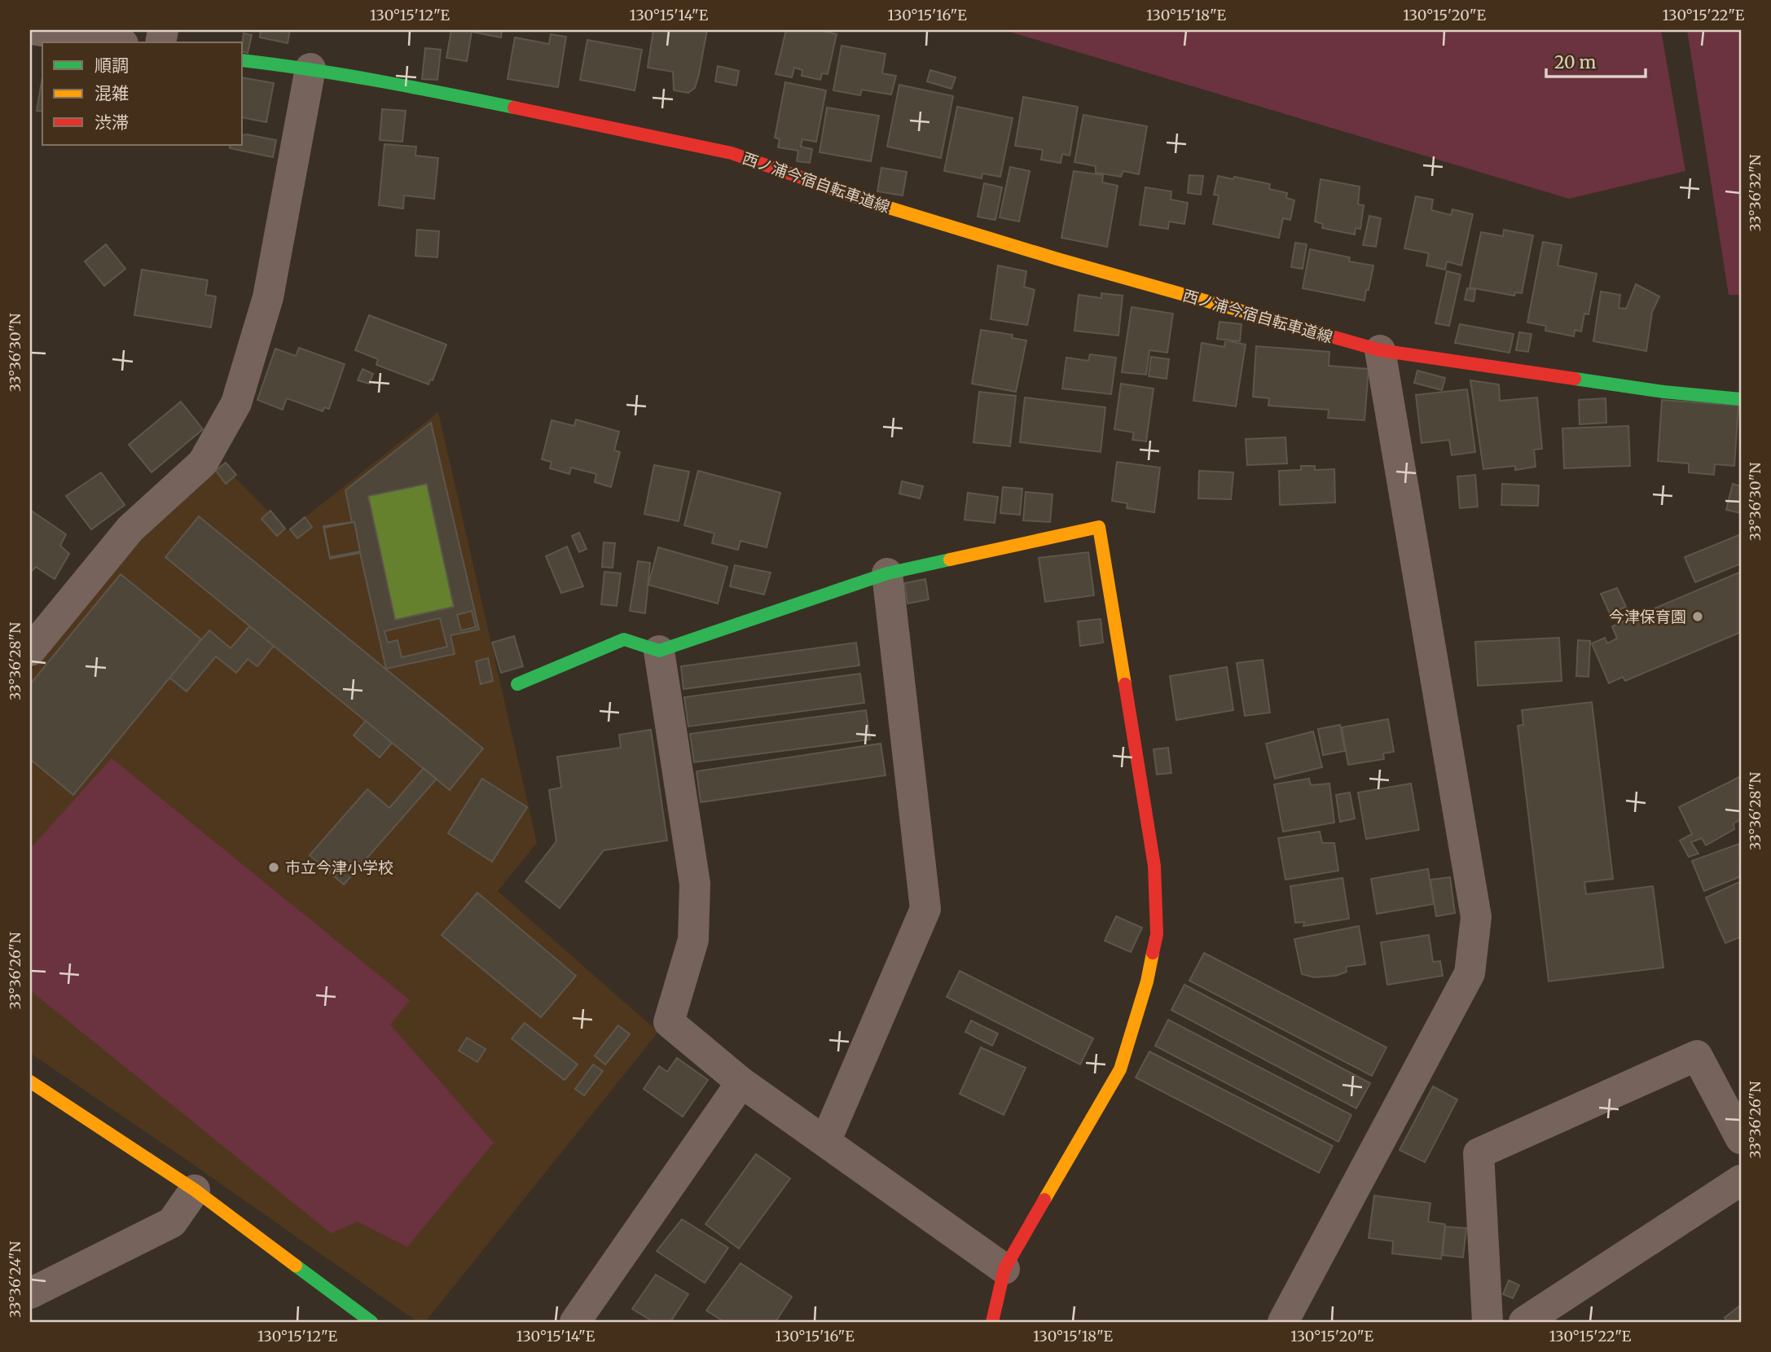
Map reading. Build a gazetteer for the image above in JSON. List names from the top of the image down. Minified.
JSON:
{"streets":{"street":["西ノ浦今宿自転車道線"]},"places":["今津保育園","市立今津小学校"],"legend":["順調","混雑","渋滞"],"scale_bar":"20 m","coordinates":["130°15'12\"E","130°15'14\"E","130°15'16\"E","130°15'18\"E","130°15'20\"E","130°15'22\"E","33°36'32\"N","33°36'30\"N","33°36'28\"N","33°36'26\"N","33°36'24\"N"]}
